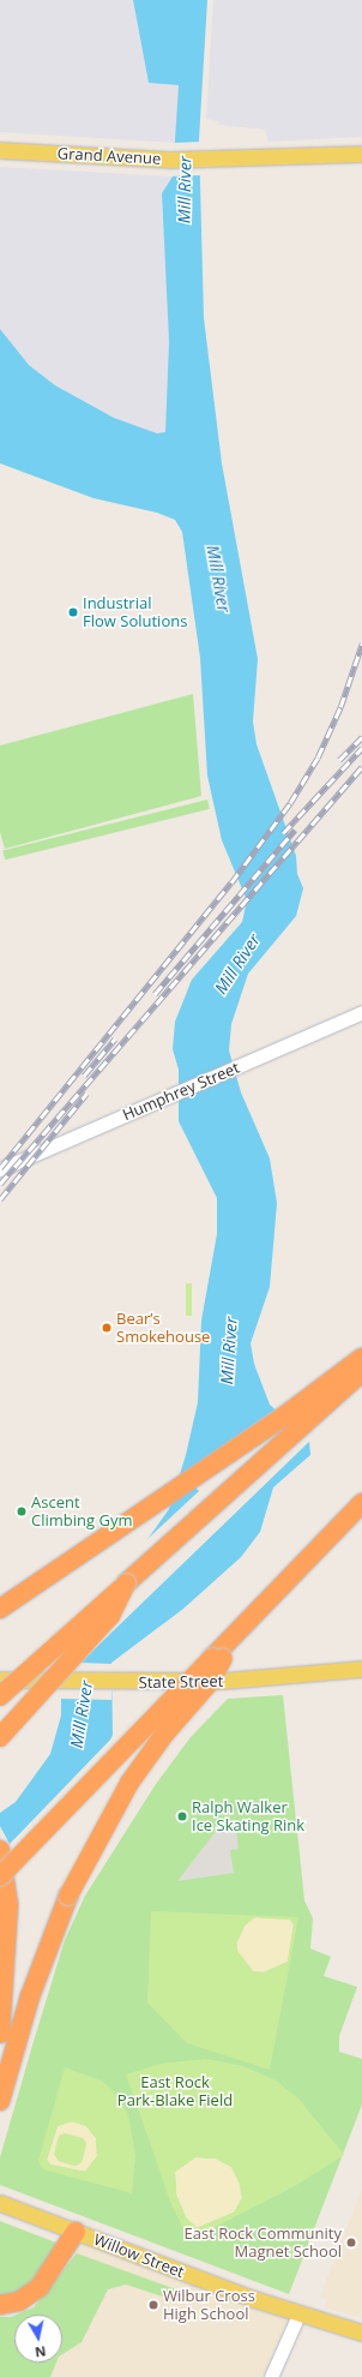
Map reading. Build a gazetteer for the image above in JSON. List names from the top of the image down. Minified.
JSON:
{"streets":{"main road":["Grand Avenue","State Street","Willow Street"],"street":["Humphrey Street"]},"water":["Mill River"],"parks":["East Rock Park-Blake Field"],"places":["Industrial Flow Solutions","Bear’s Smokehouse","Ascent Climbing Gym","Ralph Walker Ice Skating Rink","East Rock Community Magnet School","Wilbur Cross High School"],"north":"bottom"}
